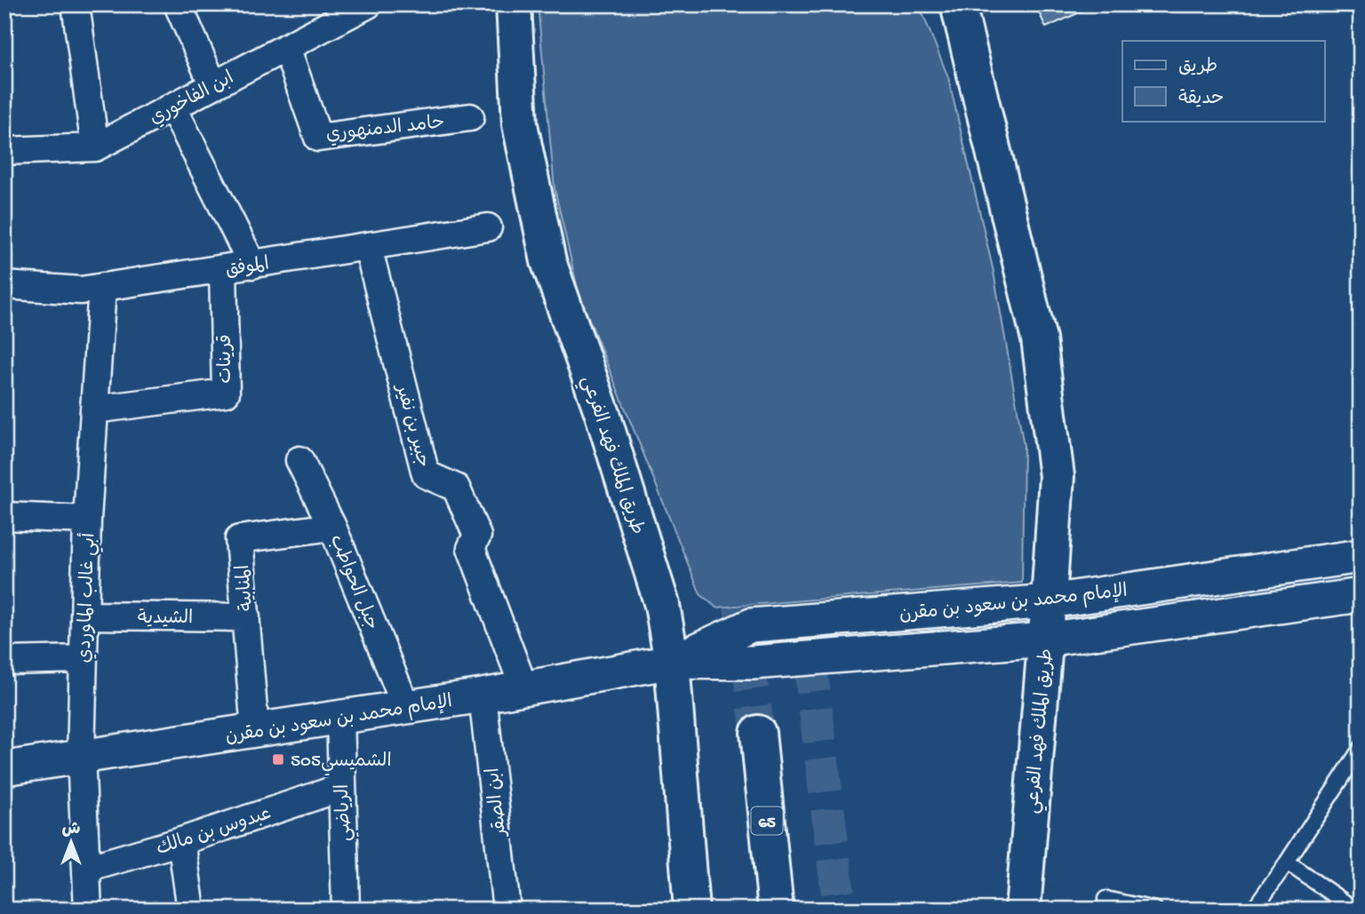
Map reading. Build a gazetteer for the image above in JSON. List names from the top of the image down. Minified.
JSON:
{"streets":{"main road":["طريق الملك فهد الفرعي","65"],"street":["ابن الفاخوري","حامد الدمنهوري","الموفق","قرينات","جبير بن نفير","جبل الحواطب","المنابية","أبي غالب الماوردي","الإمام محمد بن سعود بن مقرن","الشيدية","ابن الصقر","الرياضي","عبدوس بن مالك"]},"crossings":[["ابن الفاخوري","حامد الدمنهوري"],["الموفق","قرينات"],["الموفق","جبير بن نفير"],["الموفق","أبي غالب الماوردي"],["قرينات","أبي غالب الماوردي"],["جبير بن نفير","الإمام محمد بن سعود بن مقرن"],["طريق الملك فهد الفرعي","الإمام محمد بن سعود بن مقرن"],["جبل الحواطب","المنابية"],["جبل الحواطب","الإمام محمد بن سعود بن مقرن"],["المنابية","الإمام محمد بن سعود بن مقرن"],["المنابية","الشيدية"],["أبي غالب الماوردي","الإمام محمد بن سعود بن مقرن"],["أبي غالب الماوردي","الشيدية"],["أبي غالب الماوردي","عبدوس بن مالك"],["الإمام محمد بن سعود بن مقرن","ابن الصقر"],["الإمام محمد بن سعود بن مقرن","الرياضي"],["الرياضي","عبدوس بن مالك"]],"places":{"transit":["الشميسي505"]},"legend":["طريق","حديقة"],"north":"top"}
